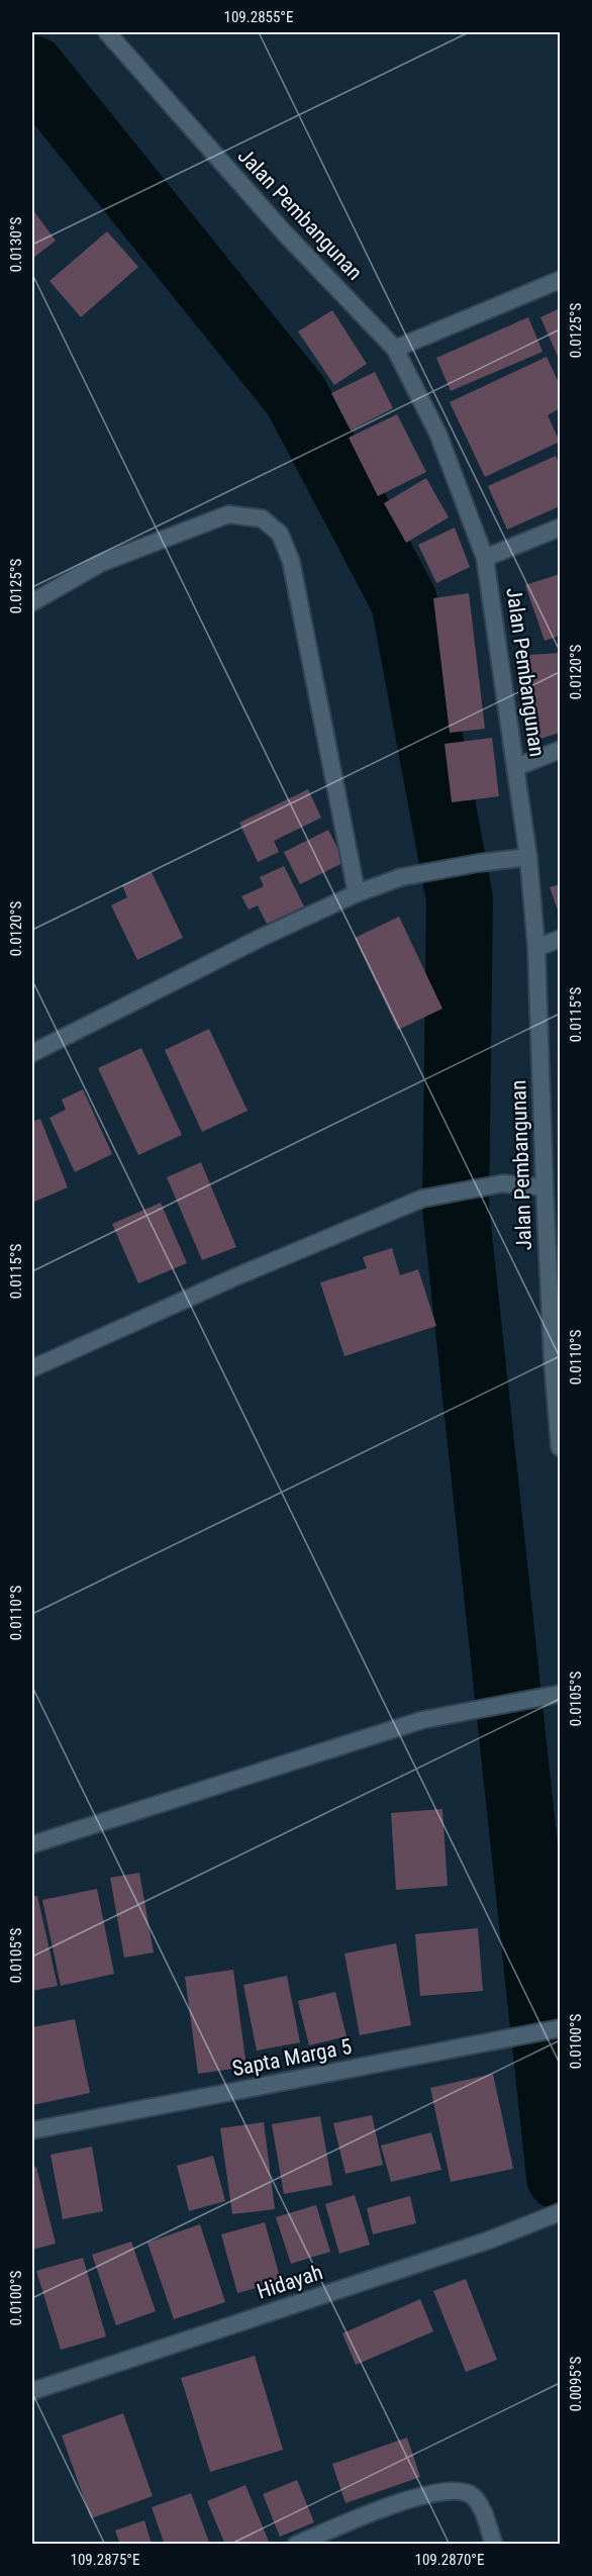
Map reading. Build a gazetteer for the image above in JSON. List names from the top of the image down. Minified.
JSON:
{"streets":{"street":["Jalan Pembangunan","Sapta Marga 5","Hidayah"]},"coordinates":["109.2855°E","0.0130°S","0.0125°S","0.0120°S","0.0115°S","0.0110°S","0.0105°S","0.0100°S","0.0095°S","109.2875°E","109.2870°E"]}
